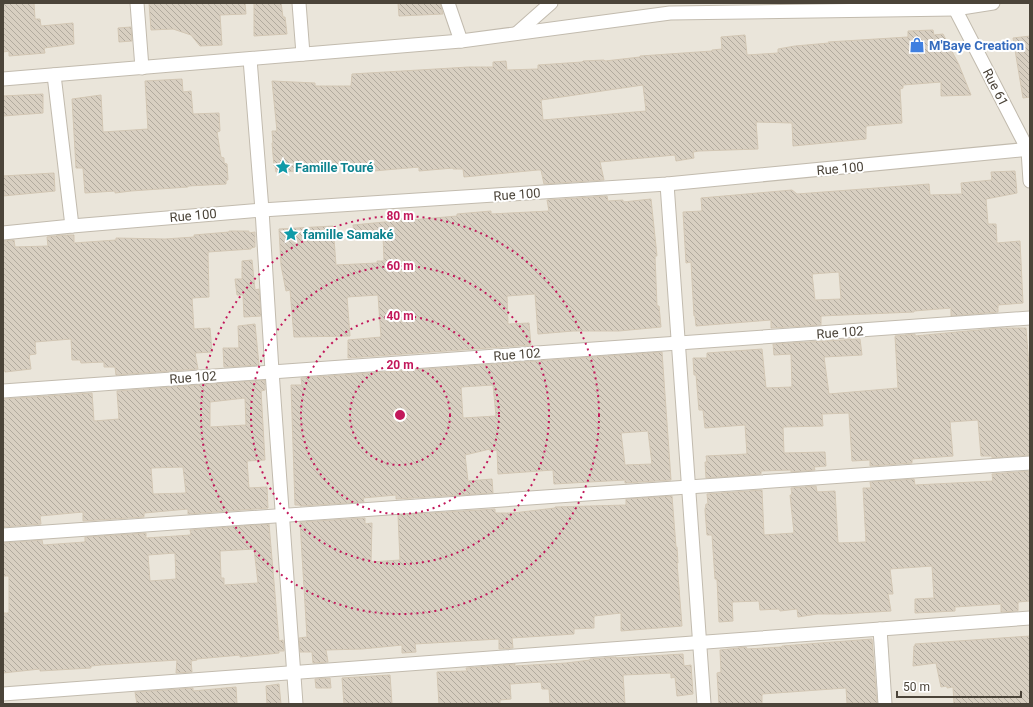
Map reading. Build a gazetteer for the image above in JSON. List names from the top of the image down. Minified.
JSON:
{"streets":{"street":["Rue 61","Rue 100","Rue 102"]},"crossings":[["Rue 61","Rue 100"]],"places":{"shop":["M'Baye Creation"],"place":["Famille Touré","famille Samaké"]},"scale_bar":"50 m","rings":["80 m","60 m","40 m","20 m"]}
